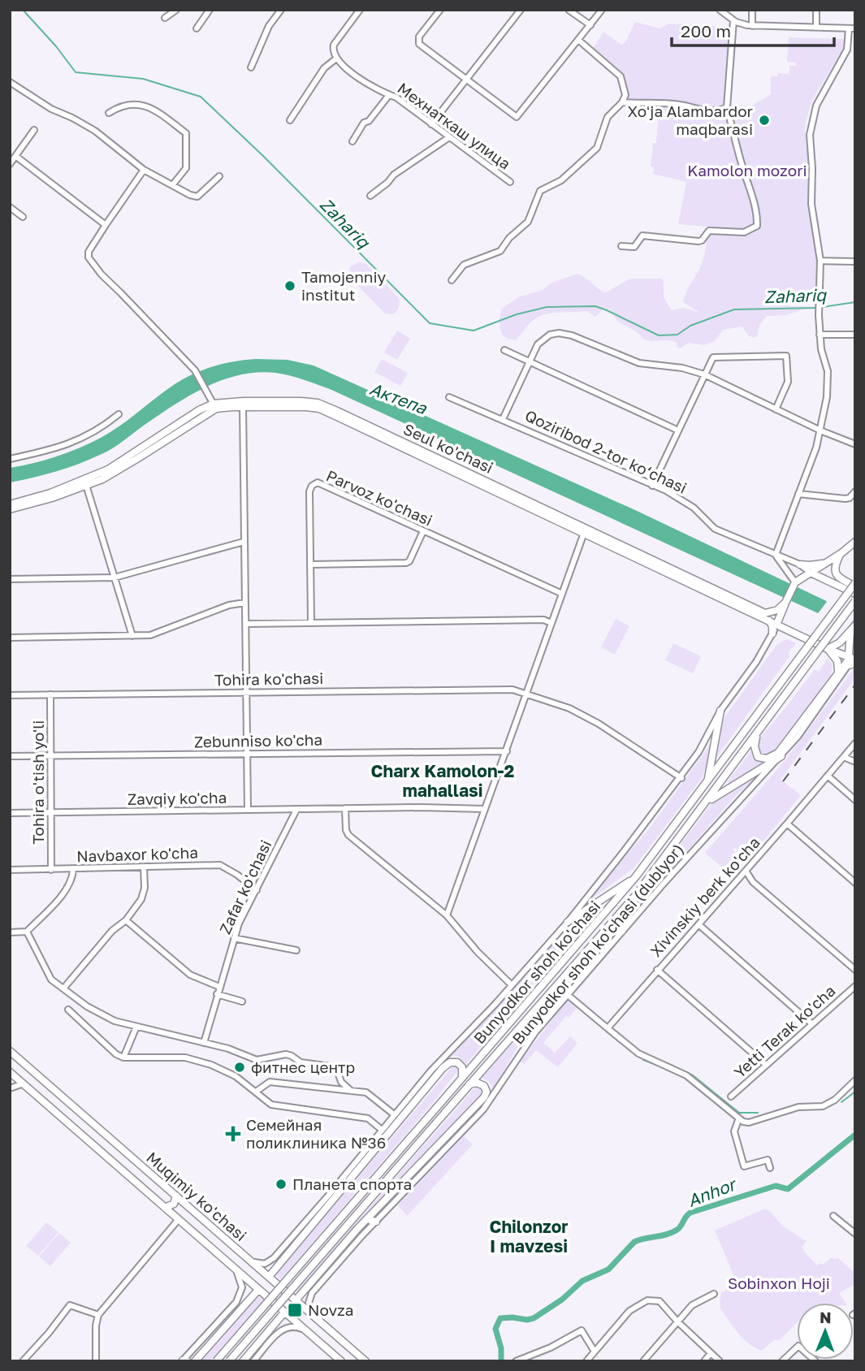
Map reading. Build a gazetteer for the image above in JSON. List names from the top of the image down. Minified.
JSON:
{"streets":{"main road":["Seul ko'chasi","Bunyodkor shoh ko'chasi","Muqimiy ko'chasi"],"street":["Мехнаткаш улица","Qoziribod 2-tor ko‘chasi","Parvoz ko'chasi","Tohira ko'chasi","Zebunniso ko'cha","Tohira o'tish yo'li","Zavqiy ko'cha","Navbaxor ko'cha","Zafar ko'chasi","Xivinskiy berk ko'cha","Bunyodkor shoh koʻchasi (dublyor)","Yetti Terak ko'cha"]},"crossings":[["Seul ko'chasi","Bunyodkor shoh koʻchasi (dublyor)"],["Tohira ko'chasi","Tohira o'tish yo'li"],["Zebunniso ko'cha","Tohira o'tish yo'li"],["Tohira o'tish yo'li","Zavqiy ko'cha"],["Tohira o'tish yo'li","Navbaxor ko'cha"],["Zavqiy ko'cha","Zafar ko'chasi"],["Navbaxor ko'cha","Zafar ko'chasi"],["Bunyodkor shoh koʻchasi (dublyor)","Muqimiy ko'chasi"]],"districts":["Charx Kamolon-2 mahallasi","Chilonzor I mavzesi"],"water":["Zahariq","Актепа","Anhor"],"parks":["Kamolon mozori","Sobinxon Hoji"],"places":{"other":["Xoʻja Alambardor maqbarasi","Tamojenniy institut","фитнес центр","Планета спорта"],"health":["Семейная поликлиника №36"],"transit":["Novza"]},"scale_bar":"200 m","north":"top"}
